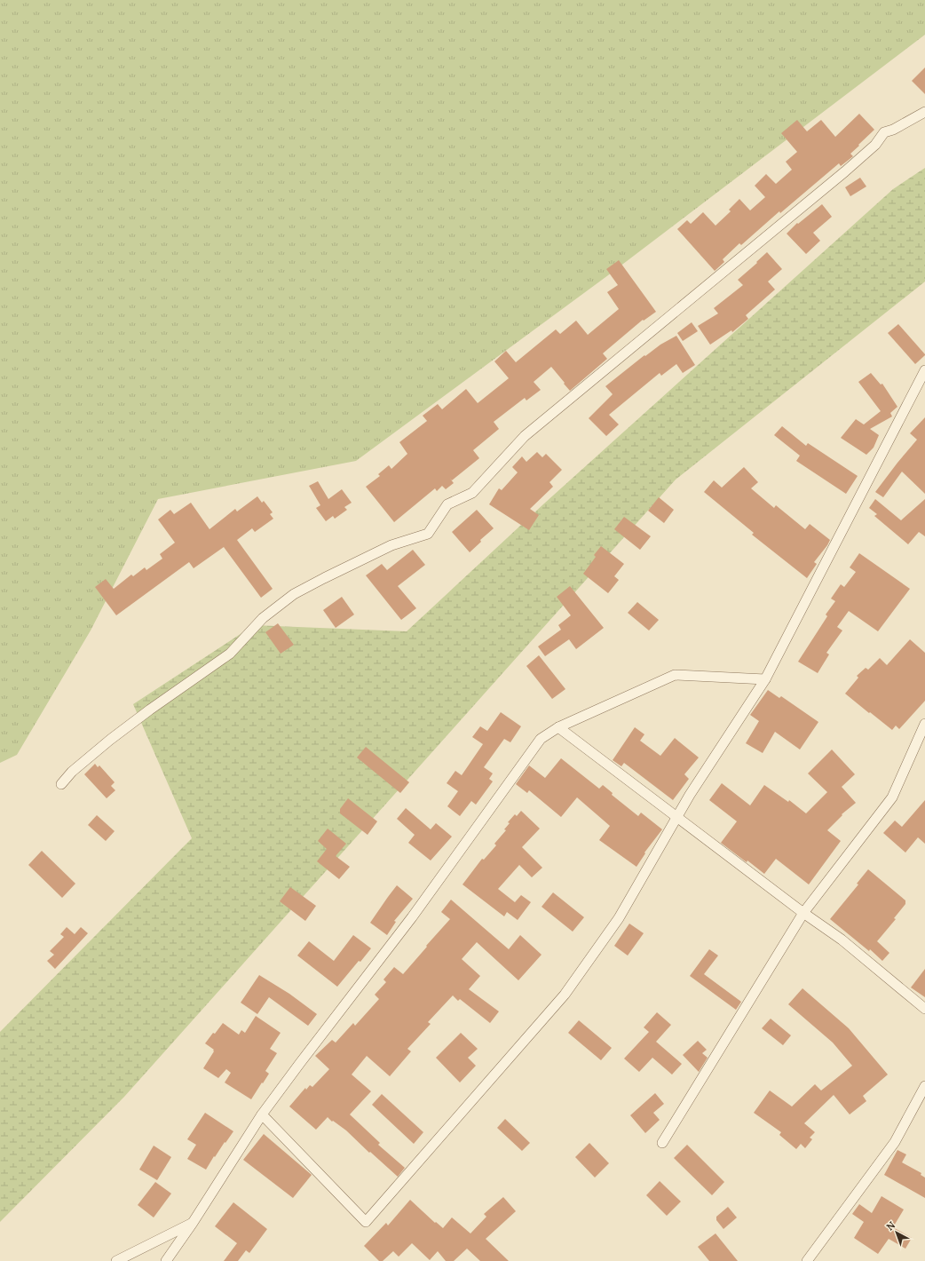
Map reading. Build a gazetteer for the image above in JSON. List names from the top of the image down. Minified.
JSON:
{"north":"top left"}
